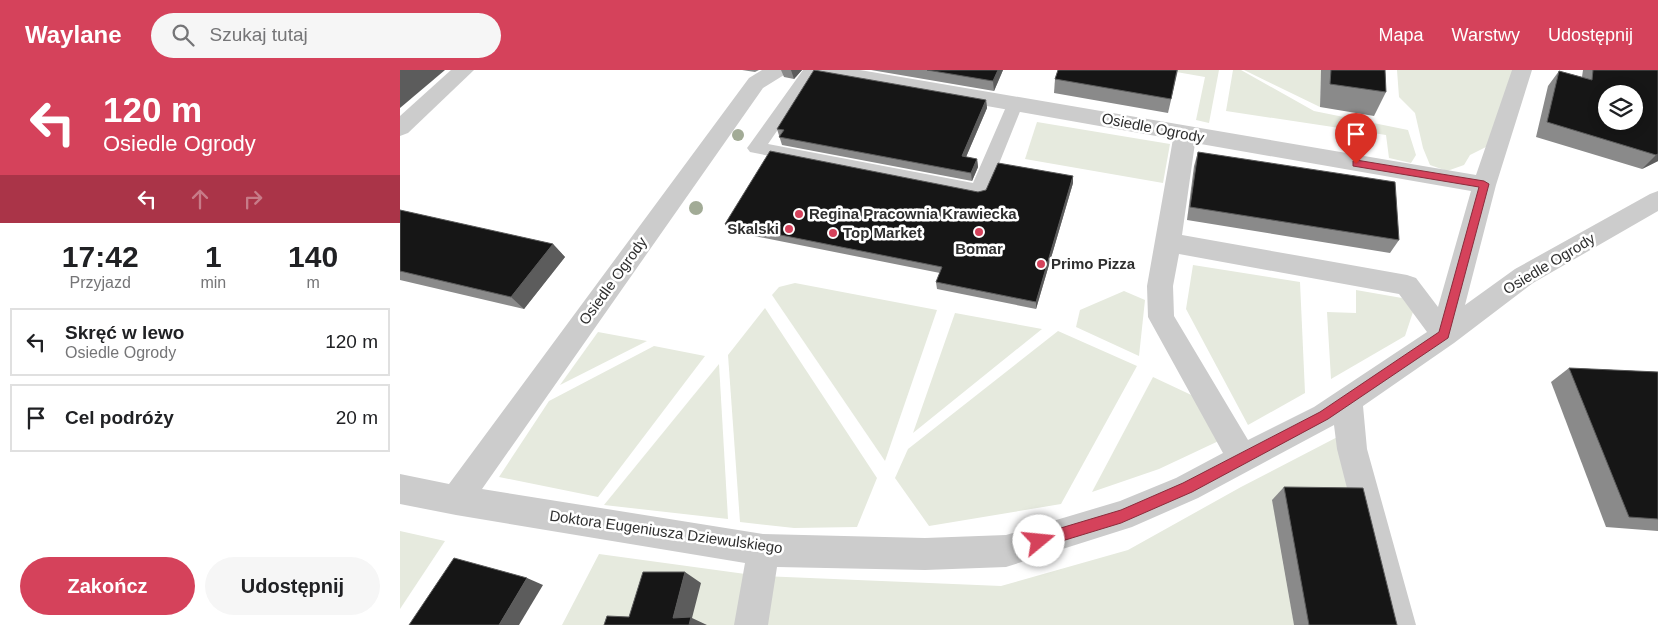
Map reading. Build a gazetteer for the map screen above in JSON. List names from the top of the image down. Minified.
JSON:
{"streets":{"street":["Osiedle Ogrody","Doktora Eugeniusza Dziewulskiego"]},"crossings":[["Osiedle Ogrody","Doktora Eugeniusza Dziewulskiego"]],"places":["Regina Pracownia Krawiecka","Skalski","Bomar","Top Market","Primo Pizza"],"page":{"header":"Waylane","search":"Szukaj tutaj","nav":["Mapa","Warstwy","Udostępnij"],"turn":["120 m","Osiedle Ogrody"],"eta":["17:42","Przyjazd","1","min","140","m"],"list":[{"name":"Skręć w lewo","note":"Osiedle Ogrody","value":"120 m"},{"name":"Cel podróży","value":"20 m"}],"buttons":["Zakończ","Udostępnij"]}}
